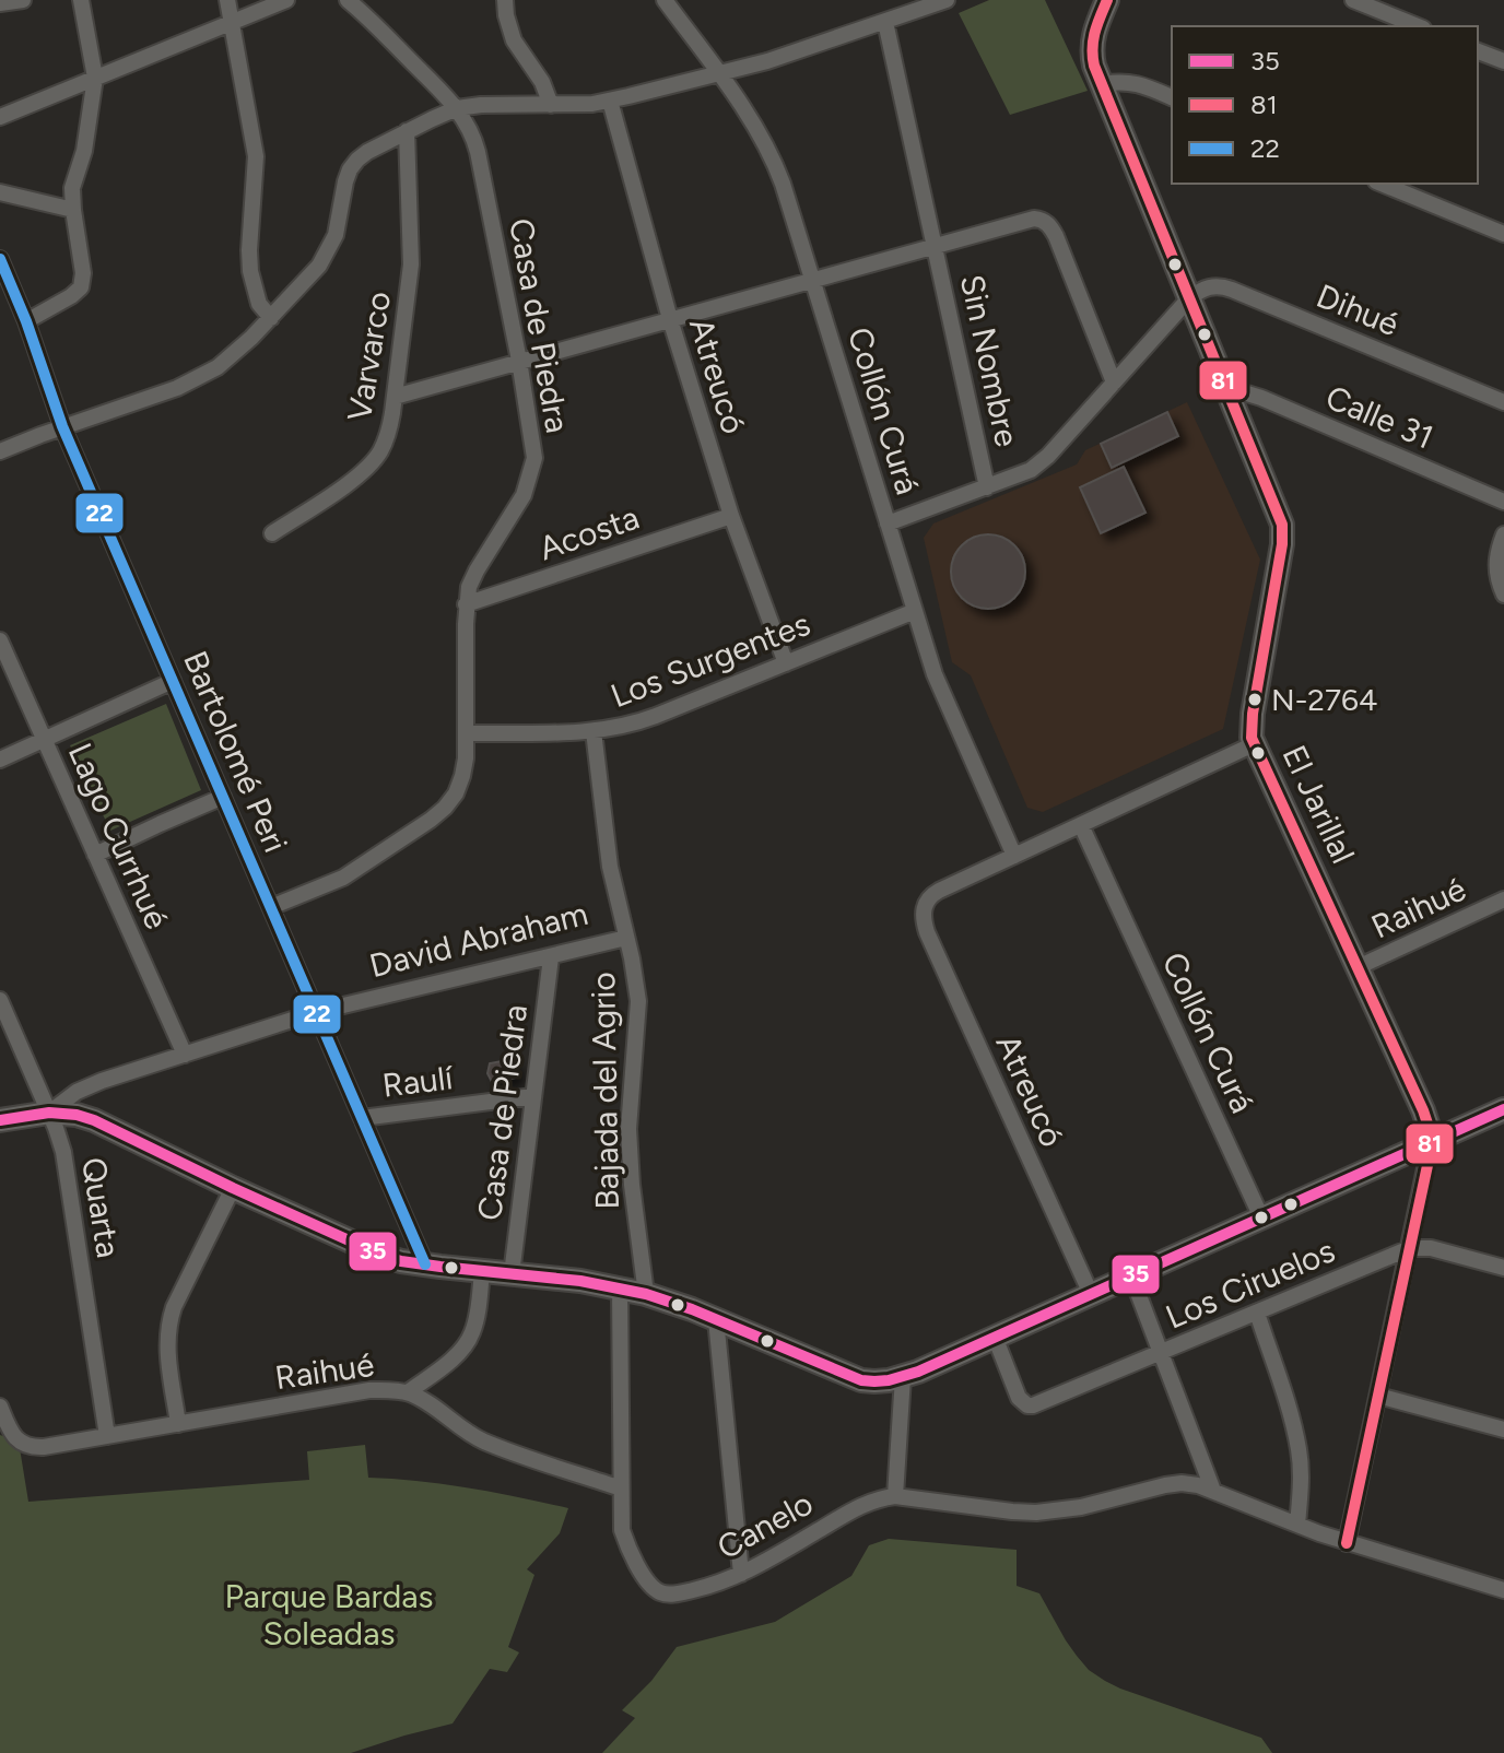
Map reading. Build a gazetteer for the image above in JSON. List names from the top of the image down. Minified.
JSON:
{"streets":{"main road":["El Jarillal","David Abraham"],"street":["Dihué","Casa de Piedra","Varvarco","Sin Nombre","Atreucó","Collón Curá","Calle 31","Acosta","Los Surgentes","Bartolomé Peri","Lago Currhué","Raihué","Raulí","Bajada del Agrio","Quarta","Los Ciruelos","Canelo"]},"crossings":[["Dihué","El Jarillal"],["Casa de Piedra","Sin Nombre"],["Casa de Piedra","Acosta"],["Casa de Piedra","Los Surgentes"],["Casa de Piedra","Bartolomé Peri"],["Casa de Piedra","David Abraham"],["Casa de Piedra","Raulí"],["Varvarco","Sin Nombre"],["Sin Nombre","Atreucó"],["Sin Nombre","Collón Curá"],["Atreucó","Collón Curá"],["Atreucó","Acosta"],["Atreucó","Los Surgentes"],["Collón Curá","Los Surgentes"],["Calle 31","El Jarillal"],["Los Surgentes","Bajada del Agrio"],["Bartolomé Peri","David Abraham"],["Bartolomé Peri","Raulí"],["El Jarillal","Raihué"],["El Jarillal","Los Ciruelos"],["Lago Currhué","David Abraham"],["Raihué","Quarta"],["Raihué","Canelo"],["David Abraham","Bajada del Agrio"],["David Abraham","Quarta"]],"parks":["Parque Bardas Soleadas"],"places":["N-2764"],"lines":["transit line 81","transit line 22","transit line 35"],"legend":["35","81","22"]}
